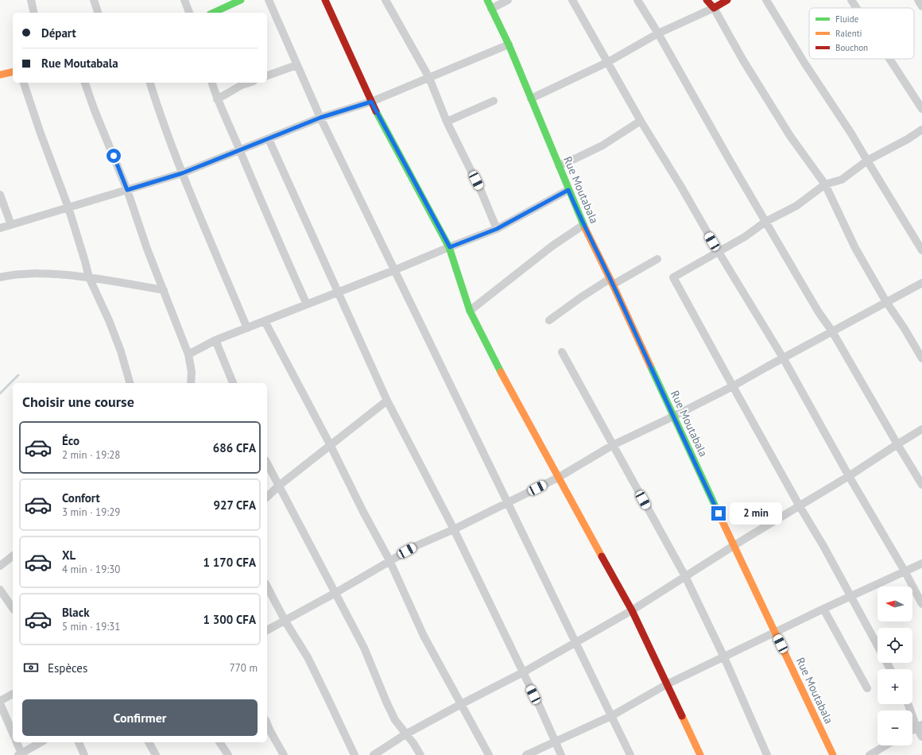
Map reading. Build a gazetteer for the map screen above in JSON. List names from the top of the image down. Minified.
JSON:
{"streets":{"street":["Rue Moutabala"]},"legend":["Fluide","Ralenti","Bouchon"],"north":"left","page":{"banner":["Départ","Rue Moutabala"],"heading":"Choisir une course","list":[{"name":"Éco","note":"2 min · 19:28","value":"686 CFA"},{"name":"Confort","note":"3 min · 19:29","value":"927 CFA"},{"name":"XL","note":"4 min · 19:30","value":"1 170 CFA"},{"name":"Black","note":"5 min · 19:31","value":"1 300 CFA"}],"bubble":"2 min","map_buttons":["+","−"],"pay":["Espèces","770 m"],"buttons":"Confirmer"}}
